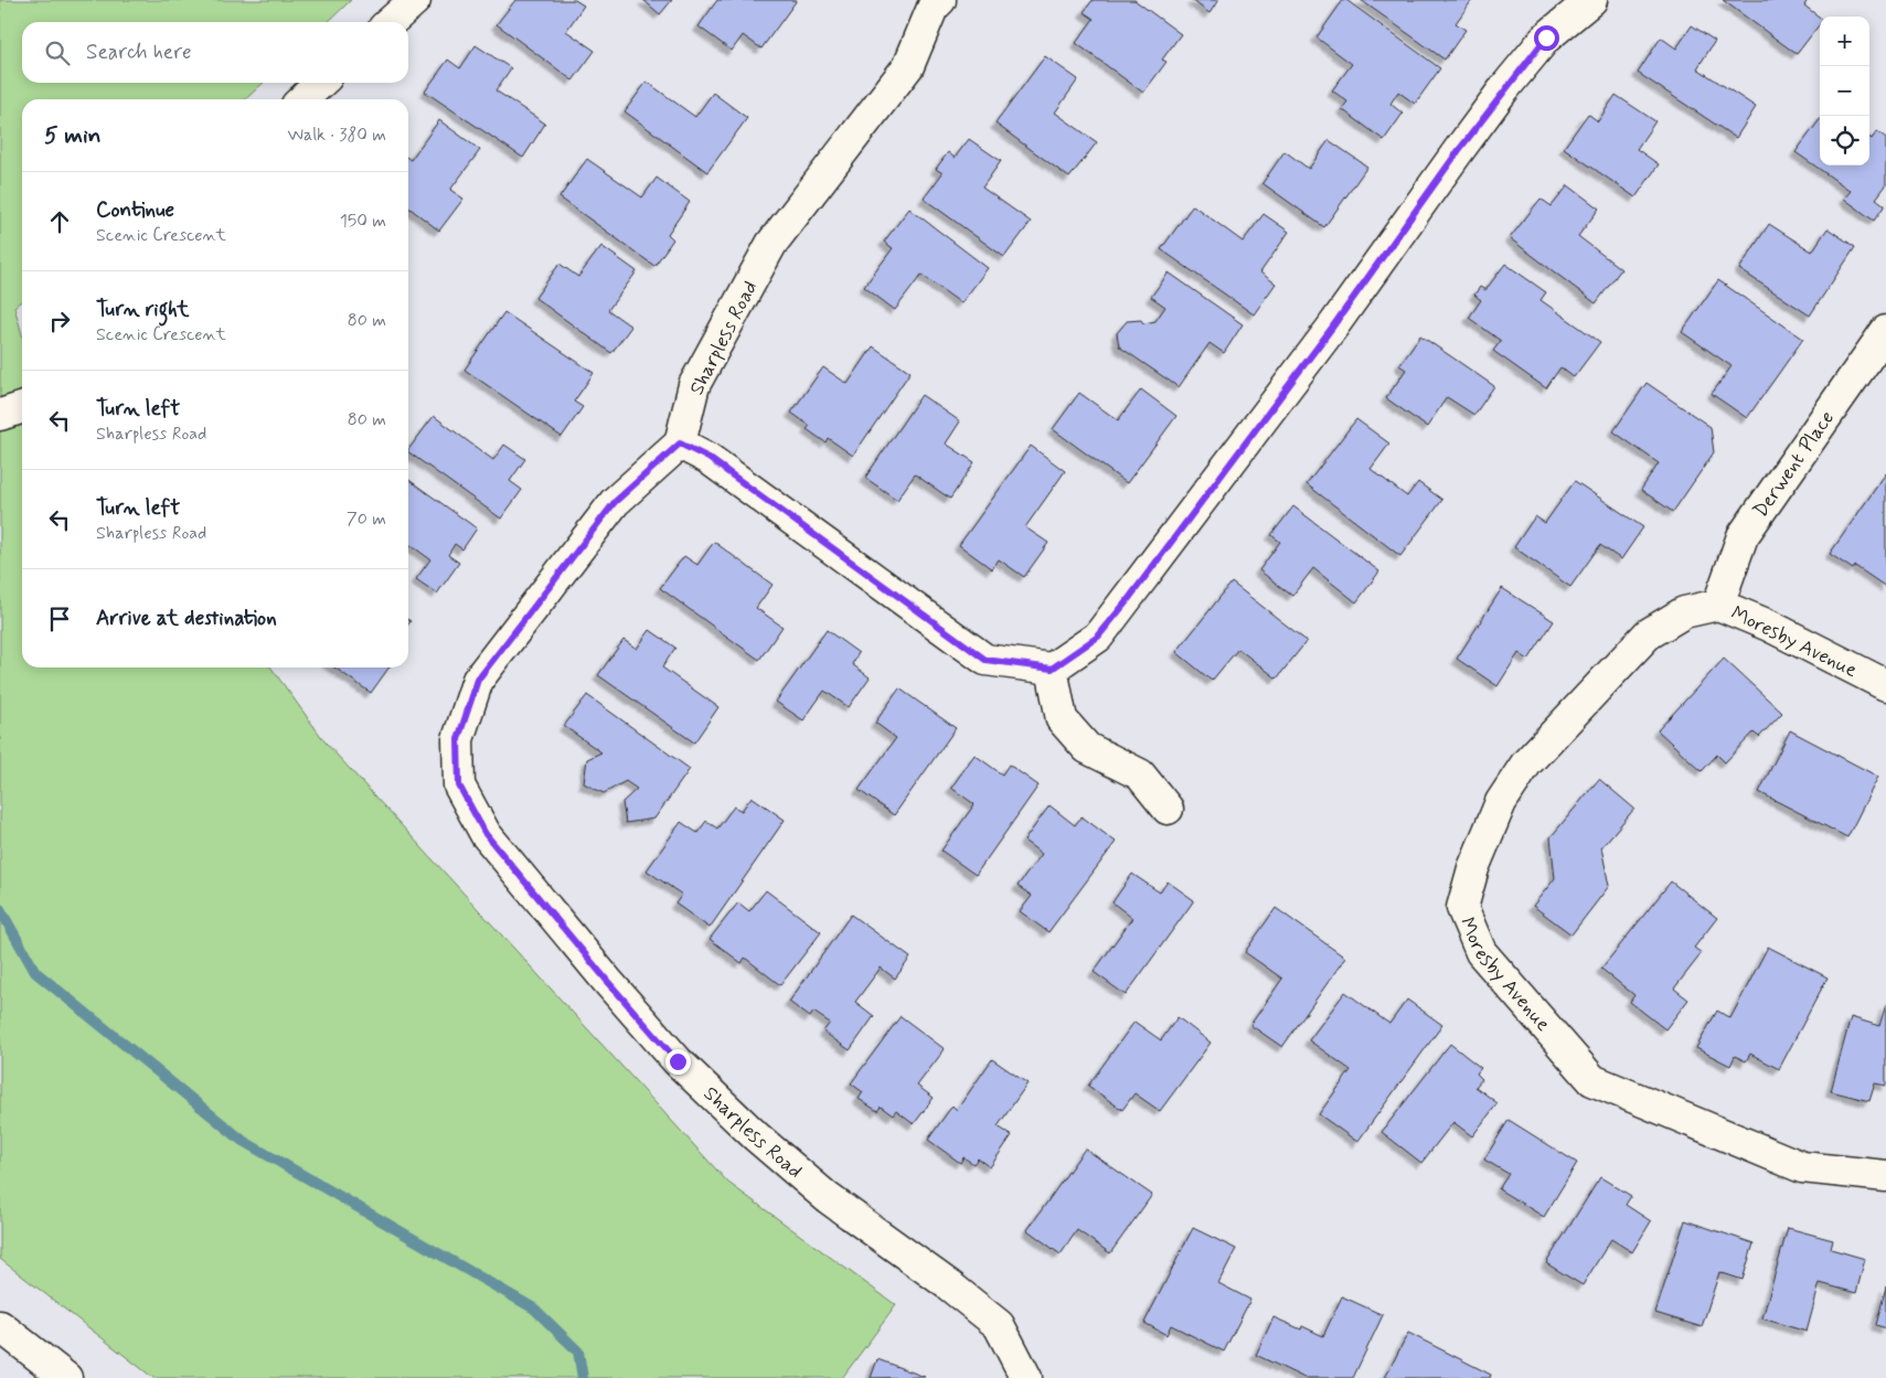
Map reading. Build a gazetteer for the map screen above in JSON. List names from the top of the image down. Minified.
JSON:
{"streets":{"street":["Sharpless Road","Derwent Place","Moresby Avenue"]},"crossings":[["Derwent Place","Moresby Avenue"]],"page":{"map_buttons":["+","−"],"search":"Search here","heading":["5 min","Walk · 380 m"],"list":[["Continue","Scenic Crescent","150 m"],["Turn right","Scenic Crescent","80 m"],["Turn left","Sharpless Road","80 m"],["Turn left","Sharpless Road","70 m"],"Arrive at destination"]}}
